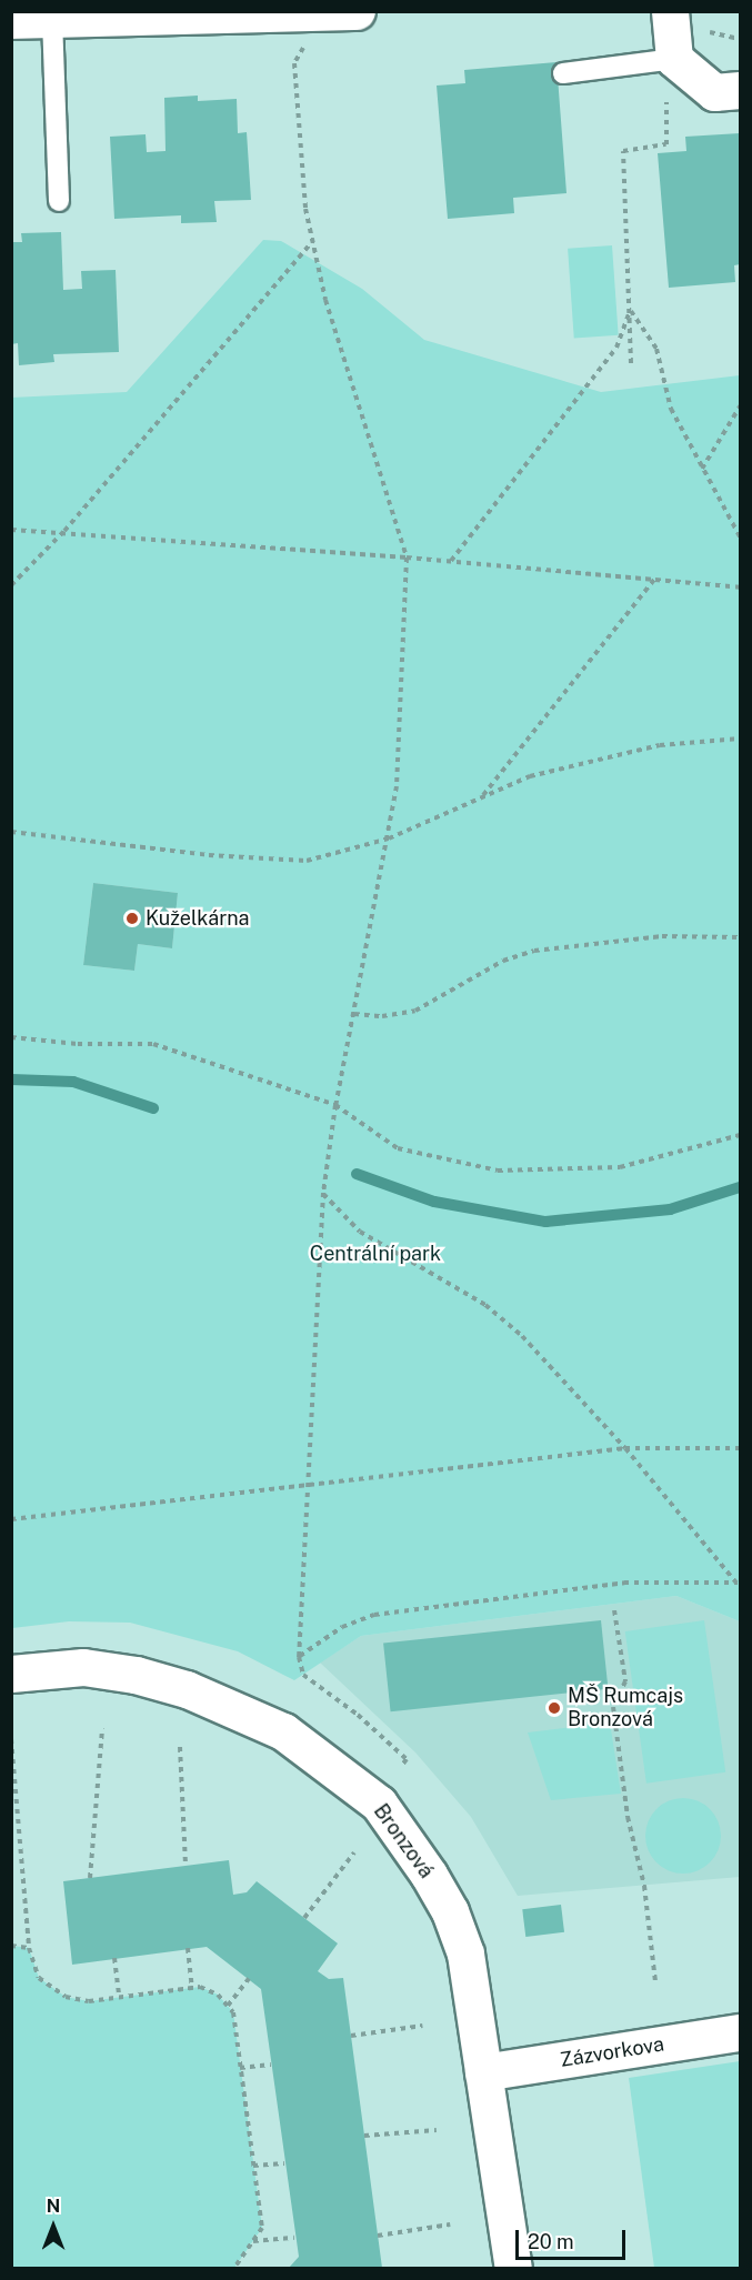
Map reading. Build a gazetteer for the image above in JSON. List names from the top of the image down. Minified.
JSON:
{"streets":{"street":["Bronzová","Zázvorkova"]},"crossings":[["Bronzová","Zázvorkova"]],"parks":["Centrální park"],"places":["Kuželkárna","MŠ Rumcajs Bronzová"],"scale_bar":"20 m","north":"top"}
